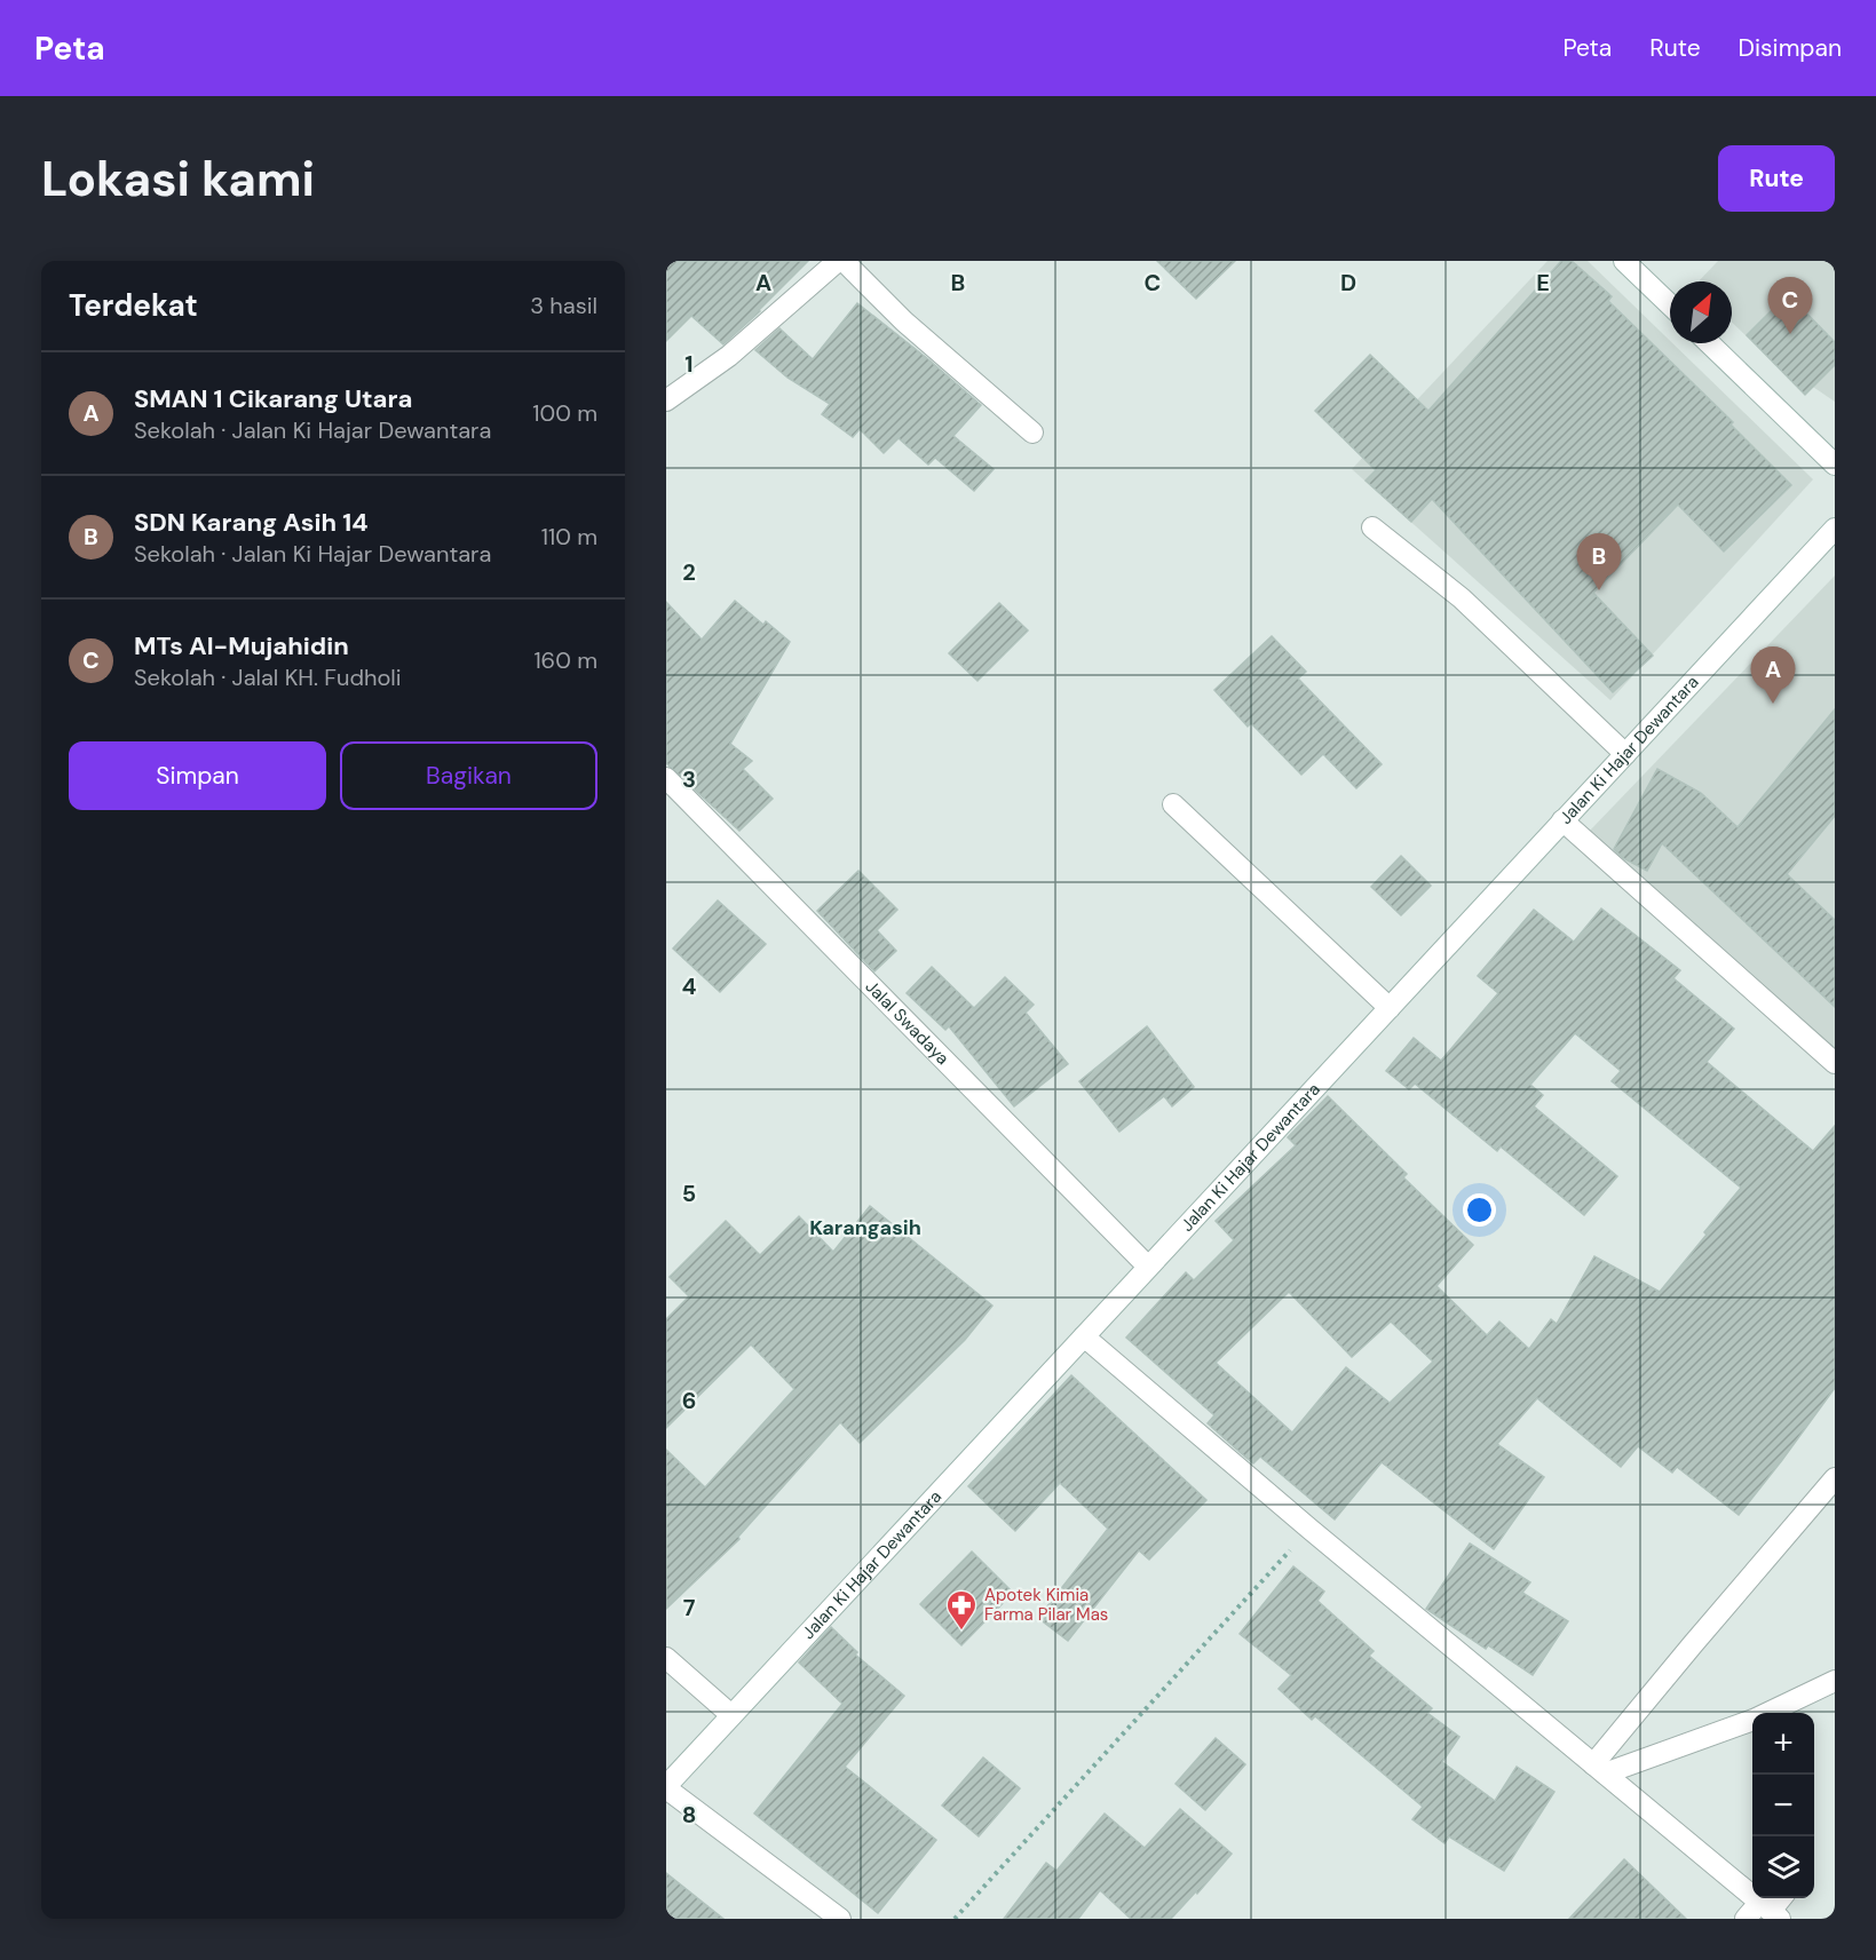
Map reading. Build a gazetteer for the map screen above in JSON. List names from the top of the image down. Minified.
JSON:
{"streets":{"street":["Jalan Ki Hajar Dewantara","Jalal Swadaya"]},"crossings":[["Jalan Ki Hajar Dewantara","Jalal Swadaya"]],"districts":["Karangasih"],"places":{"pharmacy":["Apotek Kimia Farma Pilar Mas"]},"north":"top right","page":{"header":"Peta","nav":["Peta","Rute","Disimpan"],"buttons":["Rute",["Simpan","Bagikan"]],"title":"Lokasi kami","heading":["Terdekat","3 hasil"],"pins":["C","B","A"],"list":[{"mark":"A","name":"SMAN 1 Cikarang Utara","note":"Sekolah · Jalan Ki Hajar Dewantara","value":"100 m"},{"mark":"B","name":"SDN Karang Asih 14","note":"Sekolah · Jalan Ki Hajar Dewantara","value":"110 m"},{"mark":"C","name":"MTs Al-Mujahidin","note":"Sekolah · Jalal KH. Fudholi","value":"160 m"}],"map_buttons":["+","−"]},"grid":{"columns":["A","B","C","D","E"],"rows":["1","2","3","4","5","6","7","8"]}}
